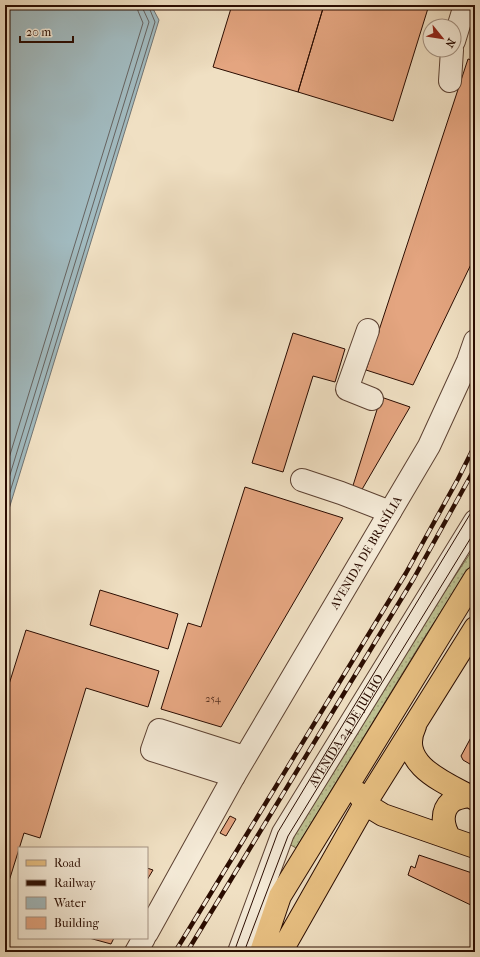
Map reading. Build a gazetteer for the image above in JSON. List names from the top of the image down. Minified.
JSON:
{"streets":{"street":["AVENIDA DE BRASÍLIA","AVENIDA 24 DE JULHO"]},"house_numbers":["254"],"legend":["Road","Railway","Water","Building"],"scale_bar":"20 m","north":"bottom right"}
